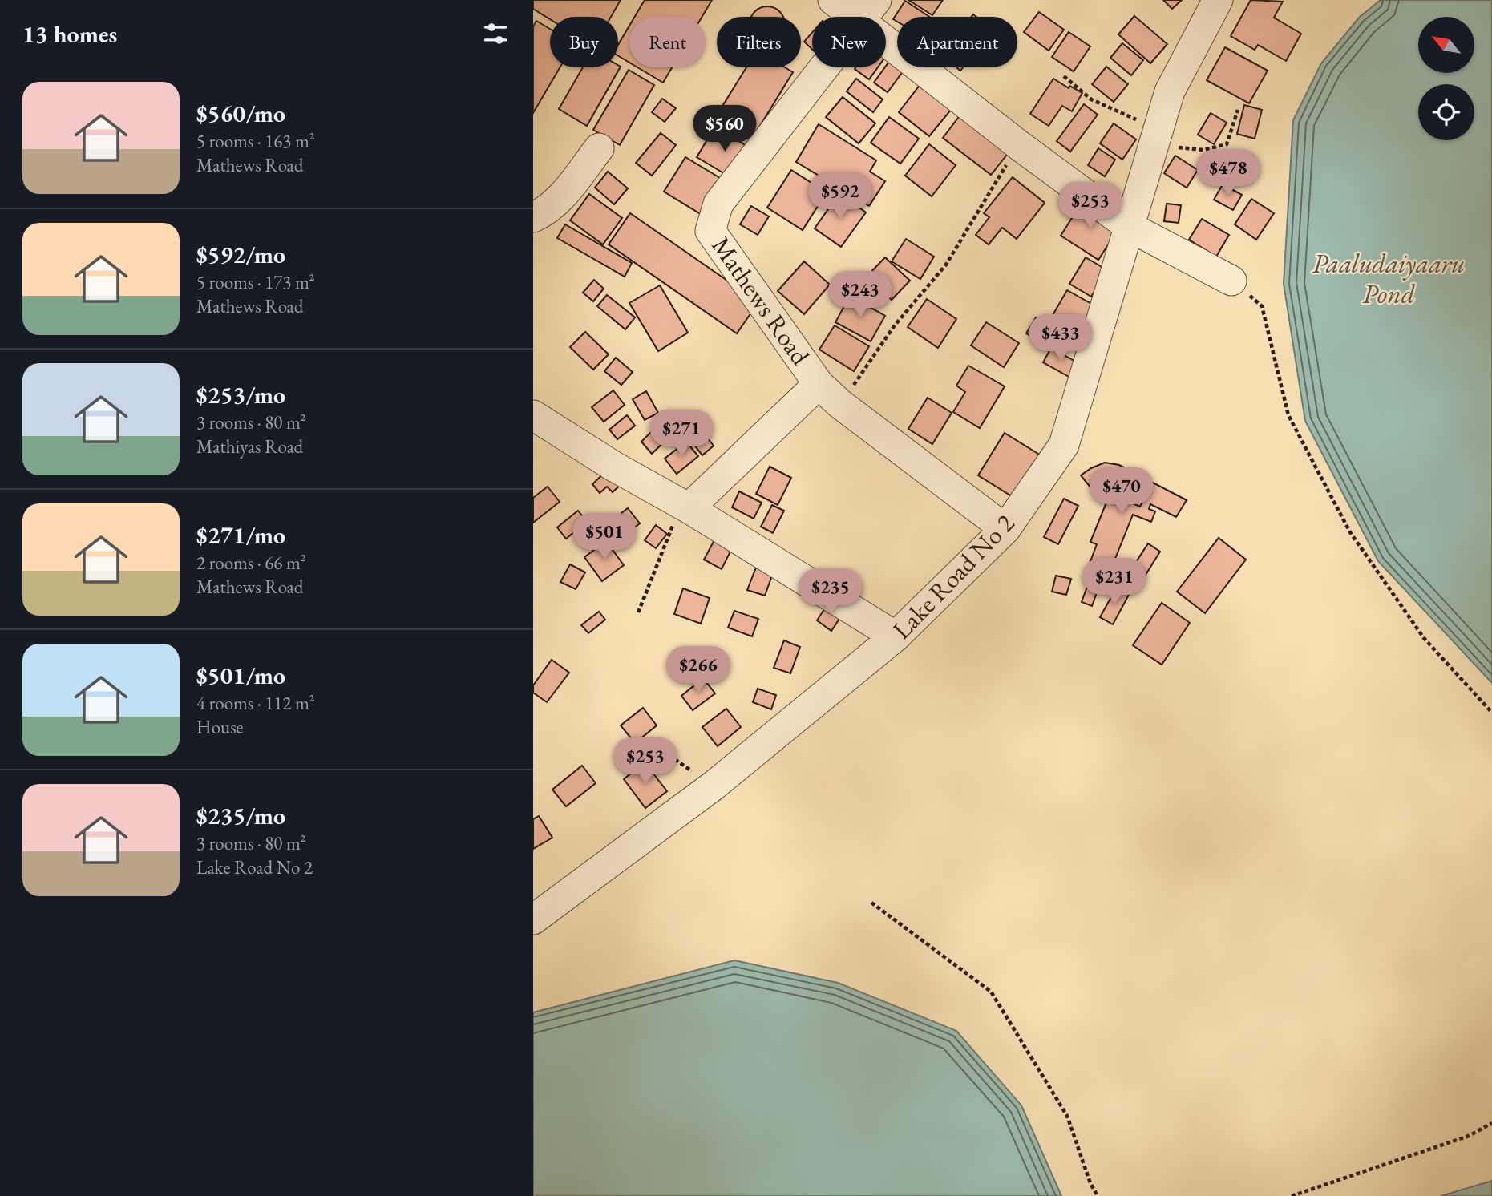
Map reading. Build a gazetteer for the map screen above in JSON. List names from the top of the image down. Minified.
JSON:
{"streets":{"street":["Mathews Road","Lake Road No 2"]},"crossings":[["Mathews Road","Lake Road No 2"]],"water":["Paaludaiyaaru Pond"],"north":"top left","page":{"heading":"13 homes","chip":["Buy","Rent","Filters","New","Apartment"],"list":[{"name":"$560/mo","note":"5 rooms · 163 m² · Mathews Road"},{"name":"$592/mo","note":"5 rooms · 173 m² · Mathews Road"},{"name":"$253/mo","note":"3 rooms · 80 m² · Mathiyas Road"},{"name":"$271/mo","note":"2 rooms · 66 m² · Mathews Road"},{"name":"$501/mo","note":"4 rooms · 112 m² · House"},{"name":"$235/mo","note":"3 rooms · 80 m² · Lake Road No 2"}],"price":["$560","$478","$592","$253","$243","$433","$271","$470","$501","$231","$235","$266","$253"]}}
